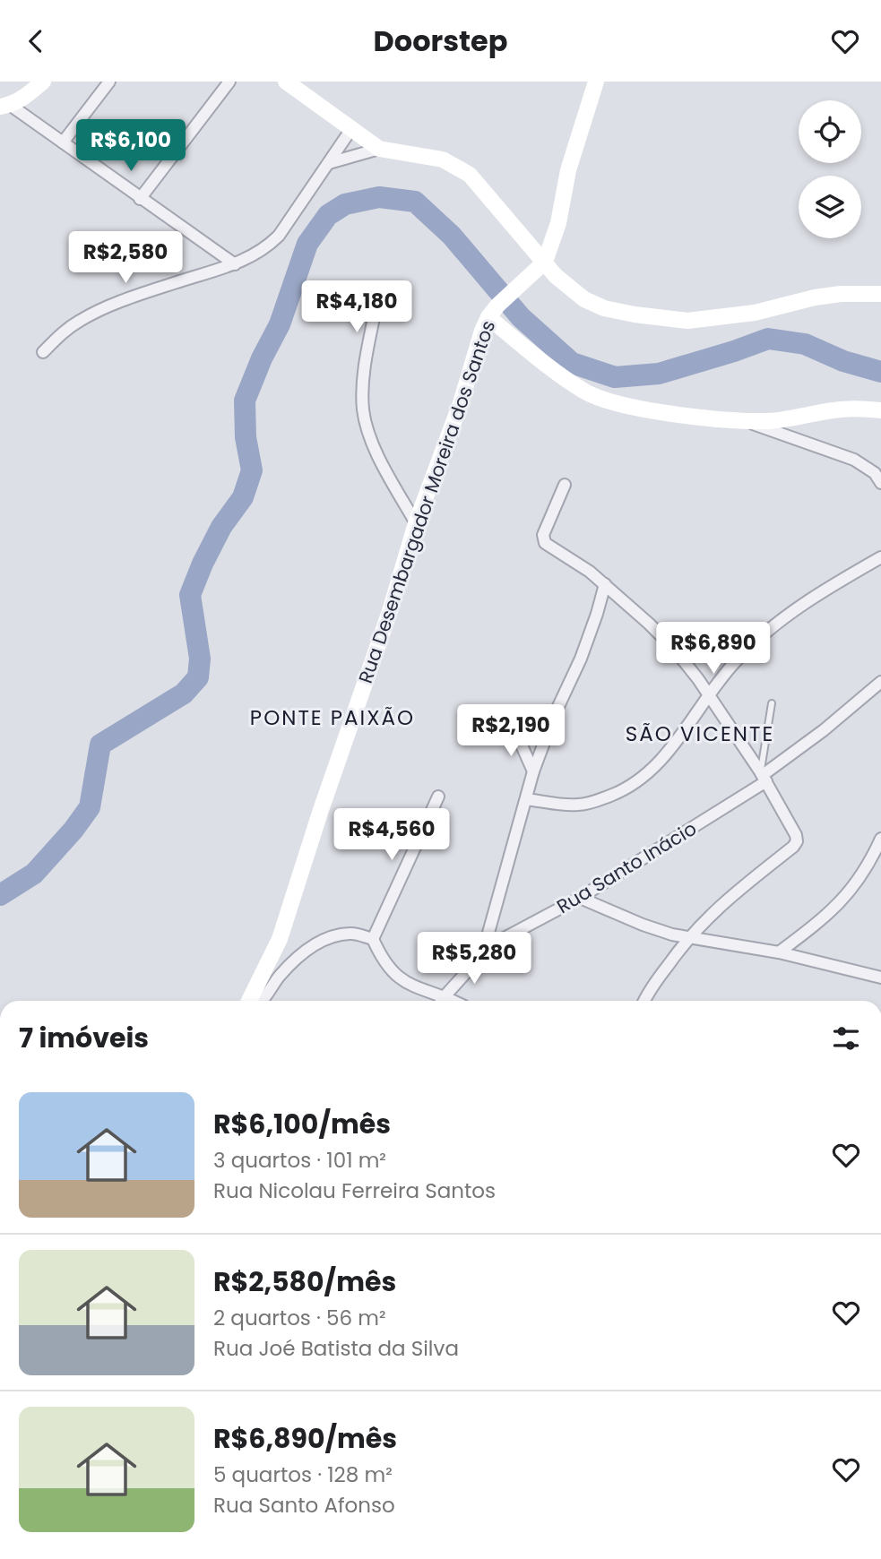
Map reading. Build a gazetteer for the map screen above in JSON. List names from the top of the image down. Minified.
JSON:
{"streets":{"street":["Rua Desembargador Moreira dos Santos","Rua Santo Inácio"]},"districts":["PONTE PAIXÃO","SÃO VICENTE"],"page":{"header":"Doorstep","price":["R$6,100","R$2,580","R$4,180","R$6,890","R$2,190","R$4,560","R$5,280"],"heading":"7 imóveis","list":[{"name":"R$6,100/mês","note":"3 quartos · 101 m² · Rua Nicolau Ferreira Santos"},{"name":"R$2,580/mês","note":"2 quartos · 56 m² · Rua Joé Batista da Silva"},{"name":"R$6,890/mês","note":"5 quartos · 128 m² · Rua Santo Afonso"}]}}
